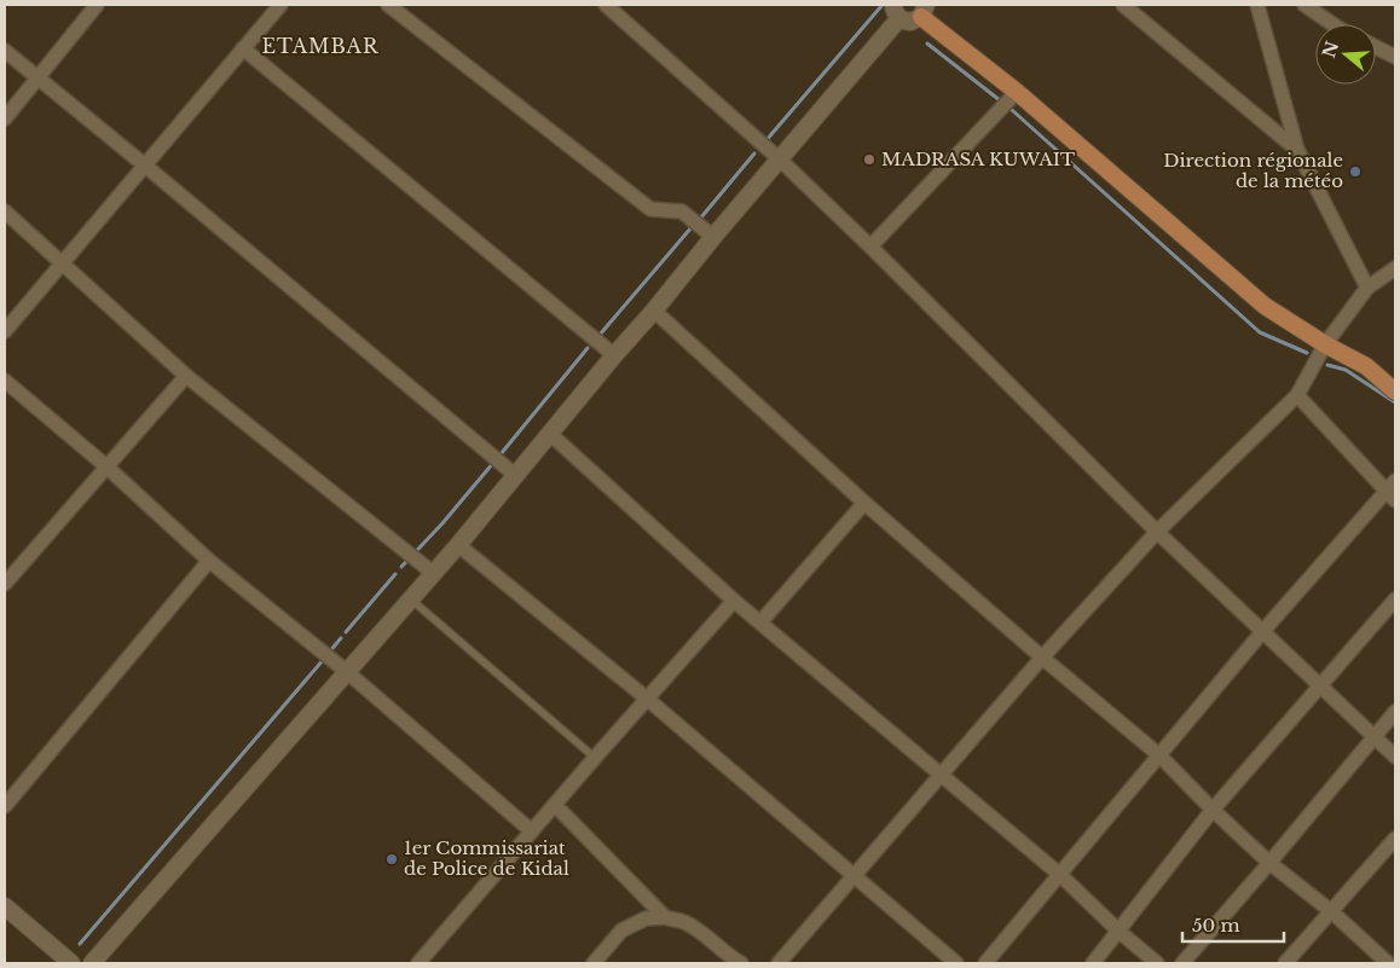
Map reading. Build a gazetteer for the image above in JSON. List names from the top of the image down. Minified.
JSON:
{"districts":["ETAMBAR"],"places":["MADRASA KUWAIT","Direction régionale de la météo","1er Commissariat de Police de Kidal"],"scale_bar":"50 m","north":"left"}
